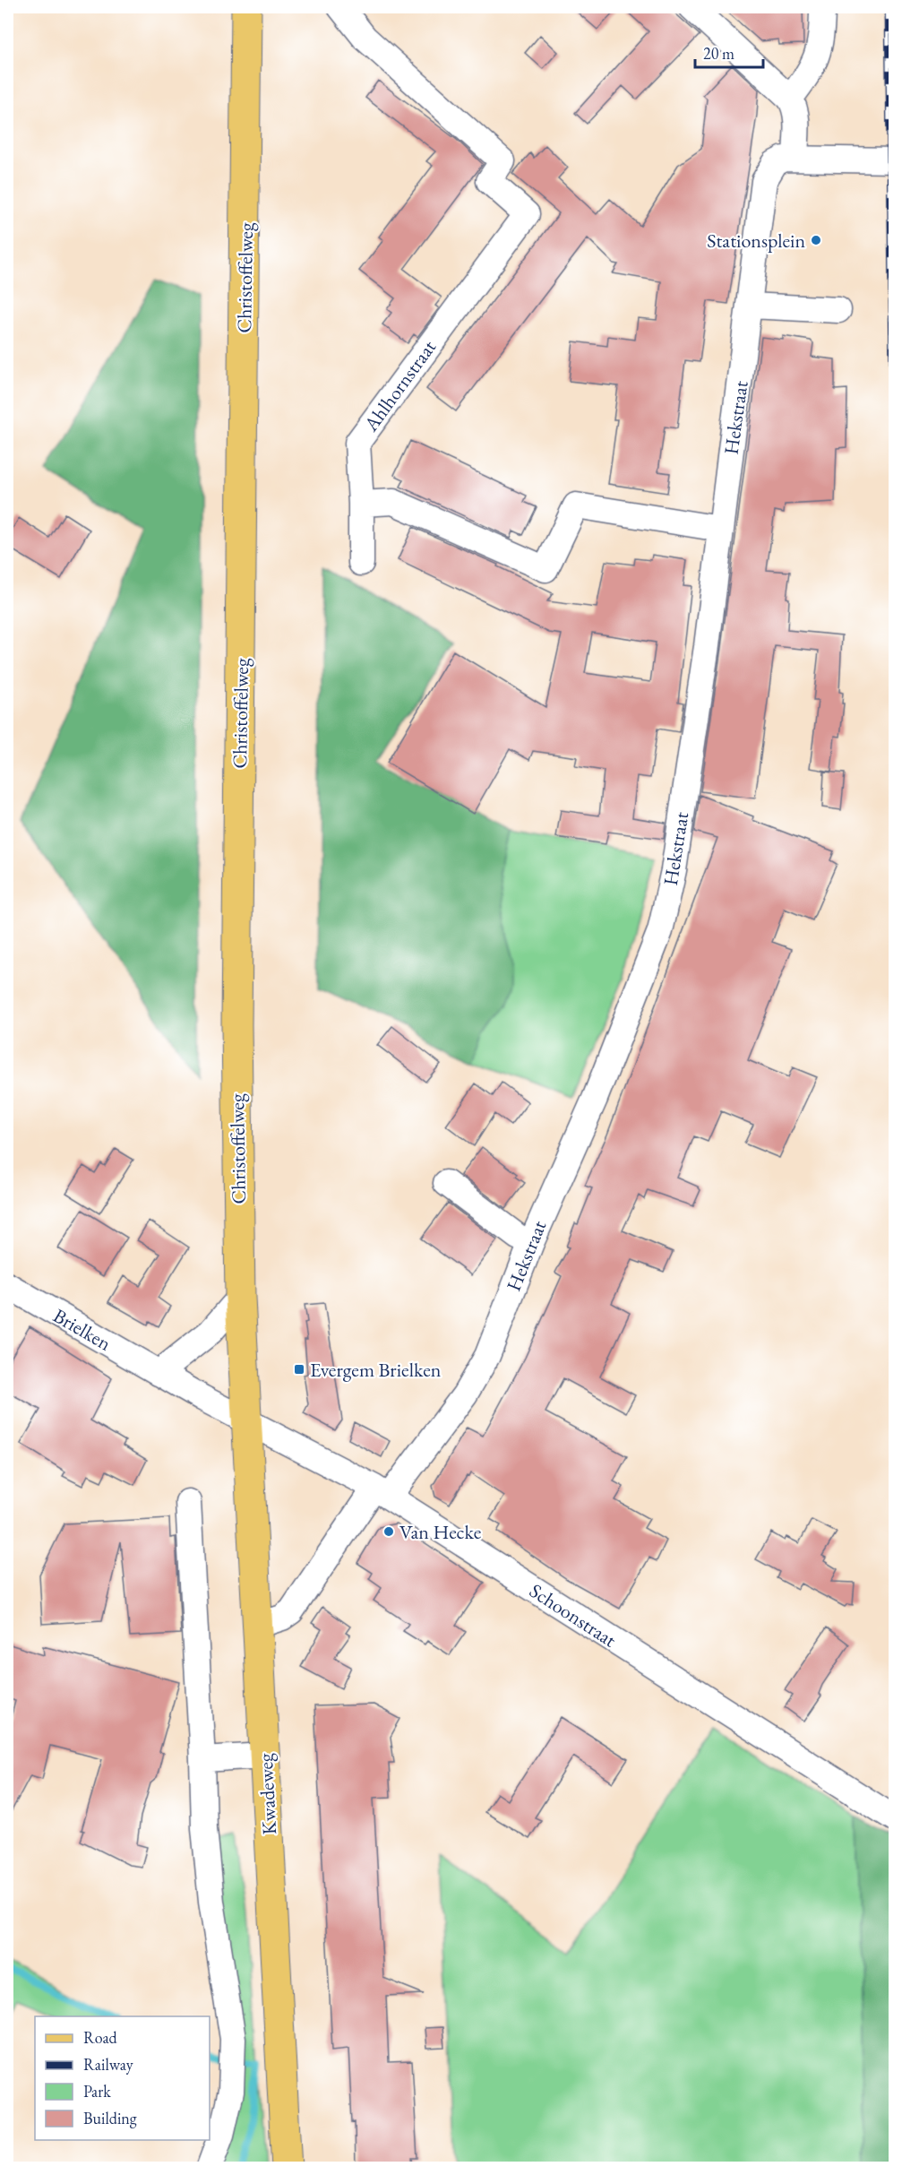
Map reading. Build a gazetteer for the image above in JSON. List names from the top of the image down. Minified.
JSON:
{"streets":{"main road":["Christoffelweg","Kwadeweg"],"street":["Ahlhornstraat","Hekstraat","Brielken","Schoonstraat"]},"crossings":[["Christoffelweg","Brielken"],["Christoffelweg","Schoonstraat"],["Christoffelweg","Kwadeweg"],["Hekstraat","Schoonstraat"],["Hekstraat","Kwadeweg"],["Brielken","Schoonstraat"],["Brielken","Kwadeweg"],["Schoonstraat","Kwadeweg"]],"places":{"other":["Stationsplein","Van Hecke"],"transit":["Evergem Brielken"]},"legend":["Road","Railway","Park","Building"],"scale_bar":"20 m"}
